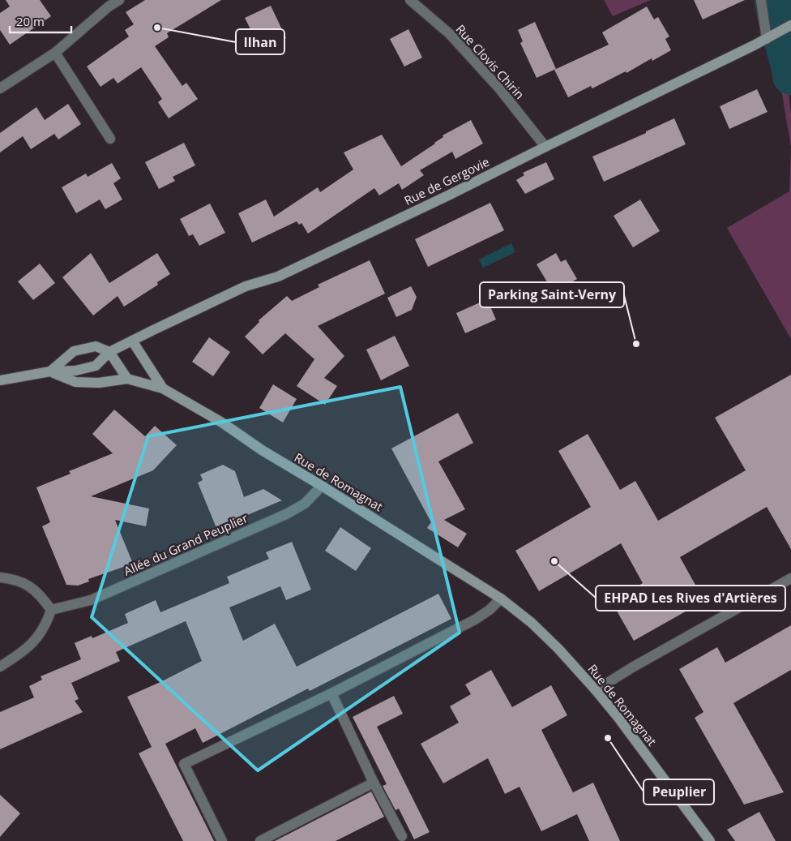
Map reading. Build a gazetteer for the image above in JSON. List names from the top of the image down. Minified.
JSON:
{"streets":{"main road":["Rue de Gergovie","Rue de Romagnat"],"street":["Rue Clovis Chirin","Allée du Grand Peuplier"]},"crossings":[["Rue Clovis Chirin","Rue de Gergovie"],["Rue de Gergovie","Rue de Romagnat"],["Rue de Romagnat","Allée du Grand Peuplier"]],"places":["Ilhan","Parking Saint-Verny","EHPAD Les Rives d'Artières","Peuplier"],"scale_bar":"20 m"}
